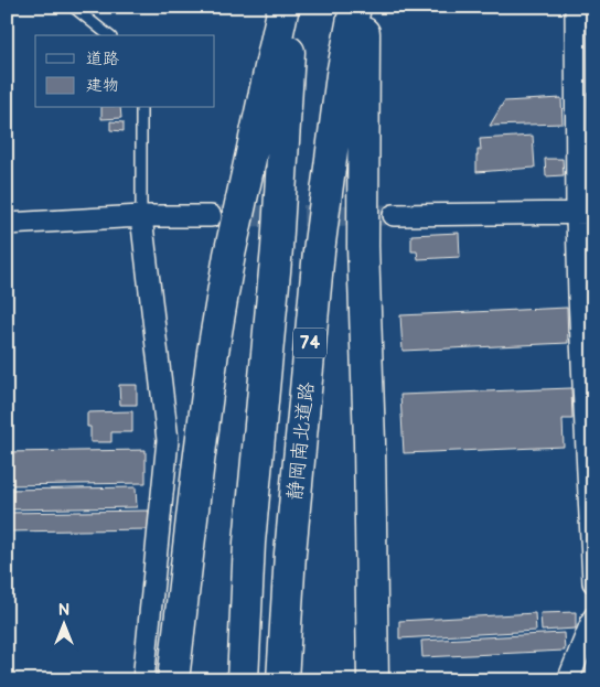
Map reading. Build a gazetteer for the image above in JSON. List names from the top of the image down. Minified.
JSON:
{"streets":{"highway":["74","静岡南北道路"]},"legend":["道路","建物"],"north":"top"}
